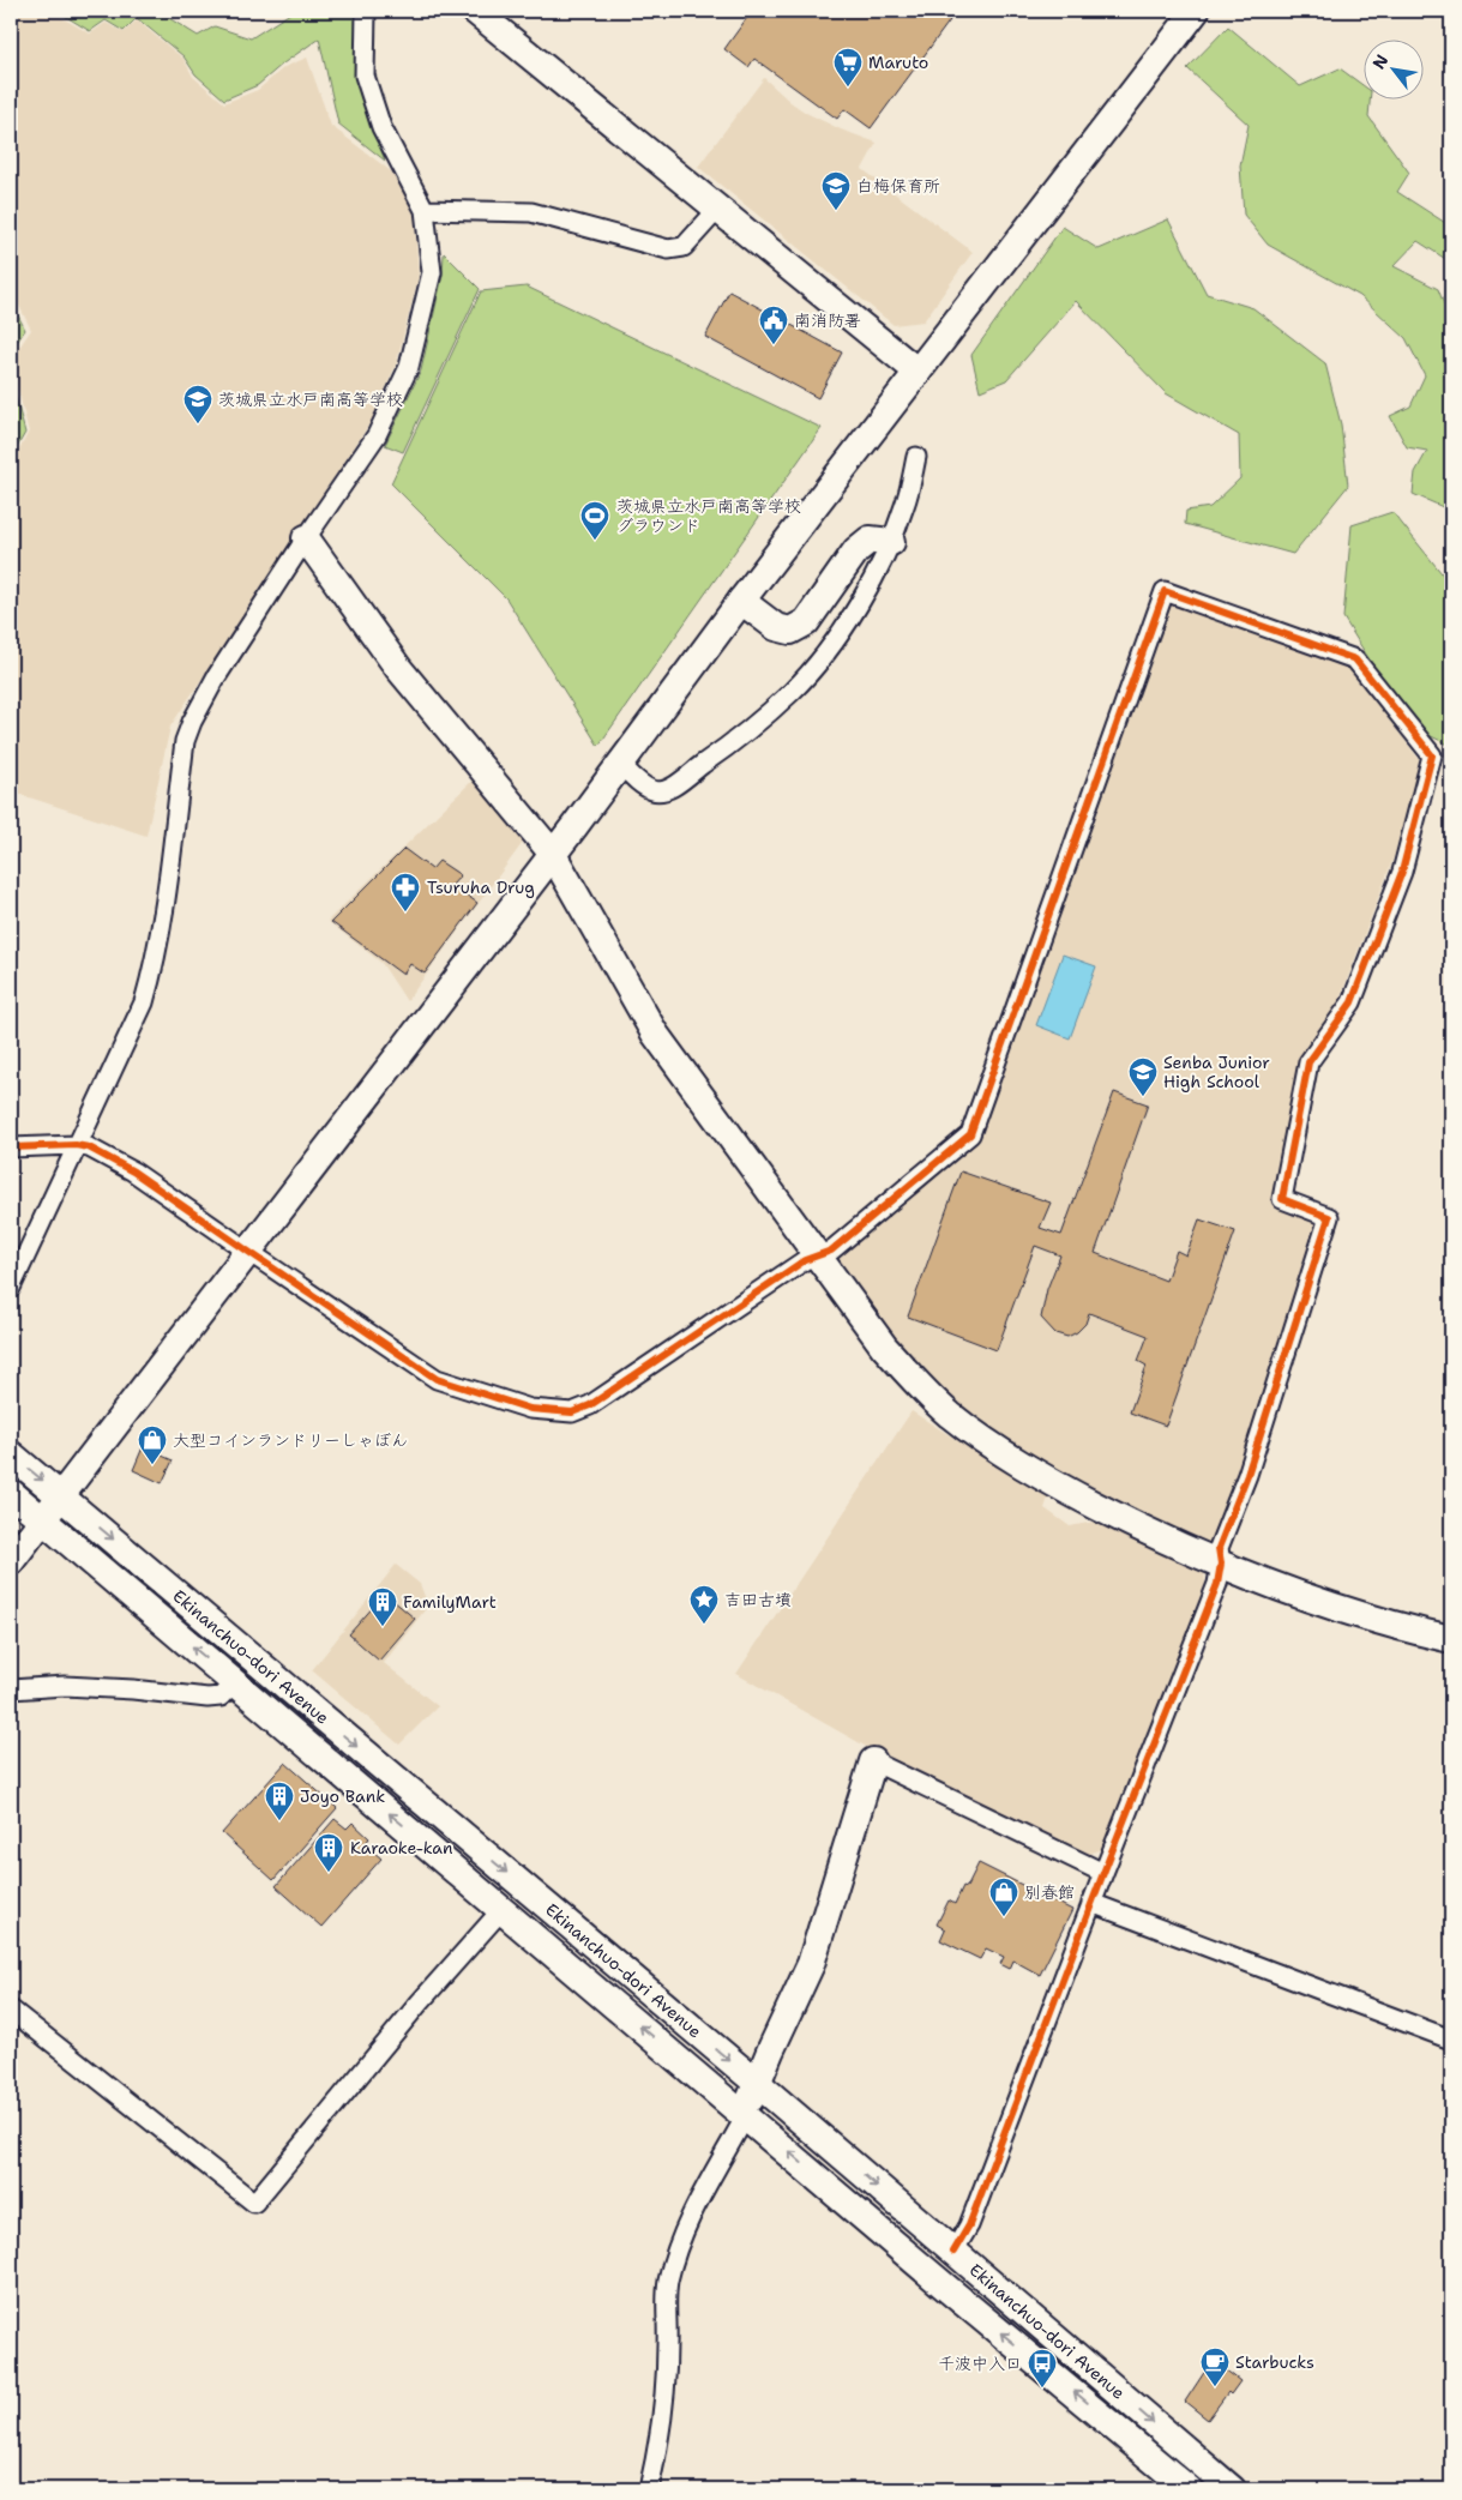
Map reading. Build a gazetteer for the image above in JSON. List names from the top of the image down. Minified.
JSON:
{"streets":{"street":["Ekinanchuo-dori Avenue"]},"places":{"supermarket":["Maruto"],"school or university":["白梅保育所","茨城県立水戸南高等学校","Senba Junior High School"],"public building":["南消防署"],"sports":["茨城県立水戸南高等学校 グラウンド"],"pharmacy":["Tsuruha Drug"],"shop":["大型コインランドリーしゃぼん","別春館"],"place":["吉田古墳"],"building":["FamilyMart","Joyo Bank","Karaoke-kan"],"cafe":["Starbucks"],"bus stop":["千波中入口"]},"north":"top left"}
